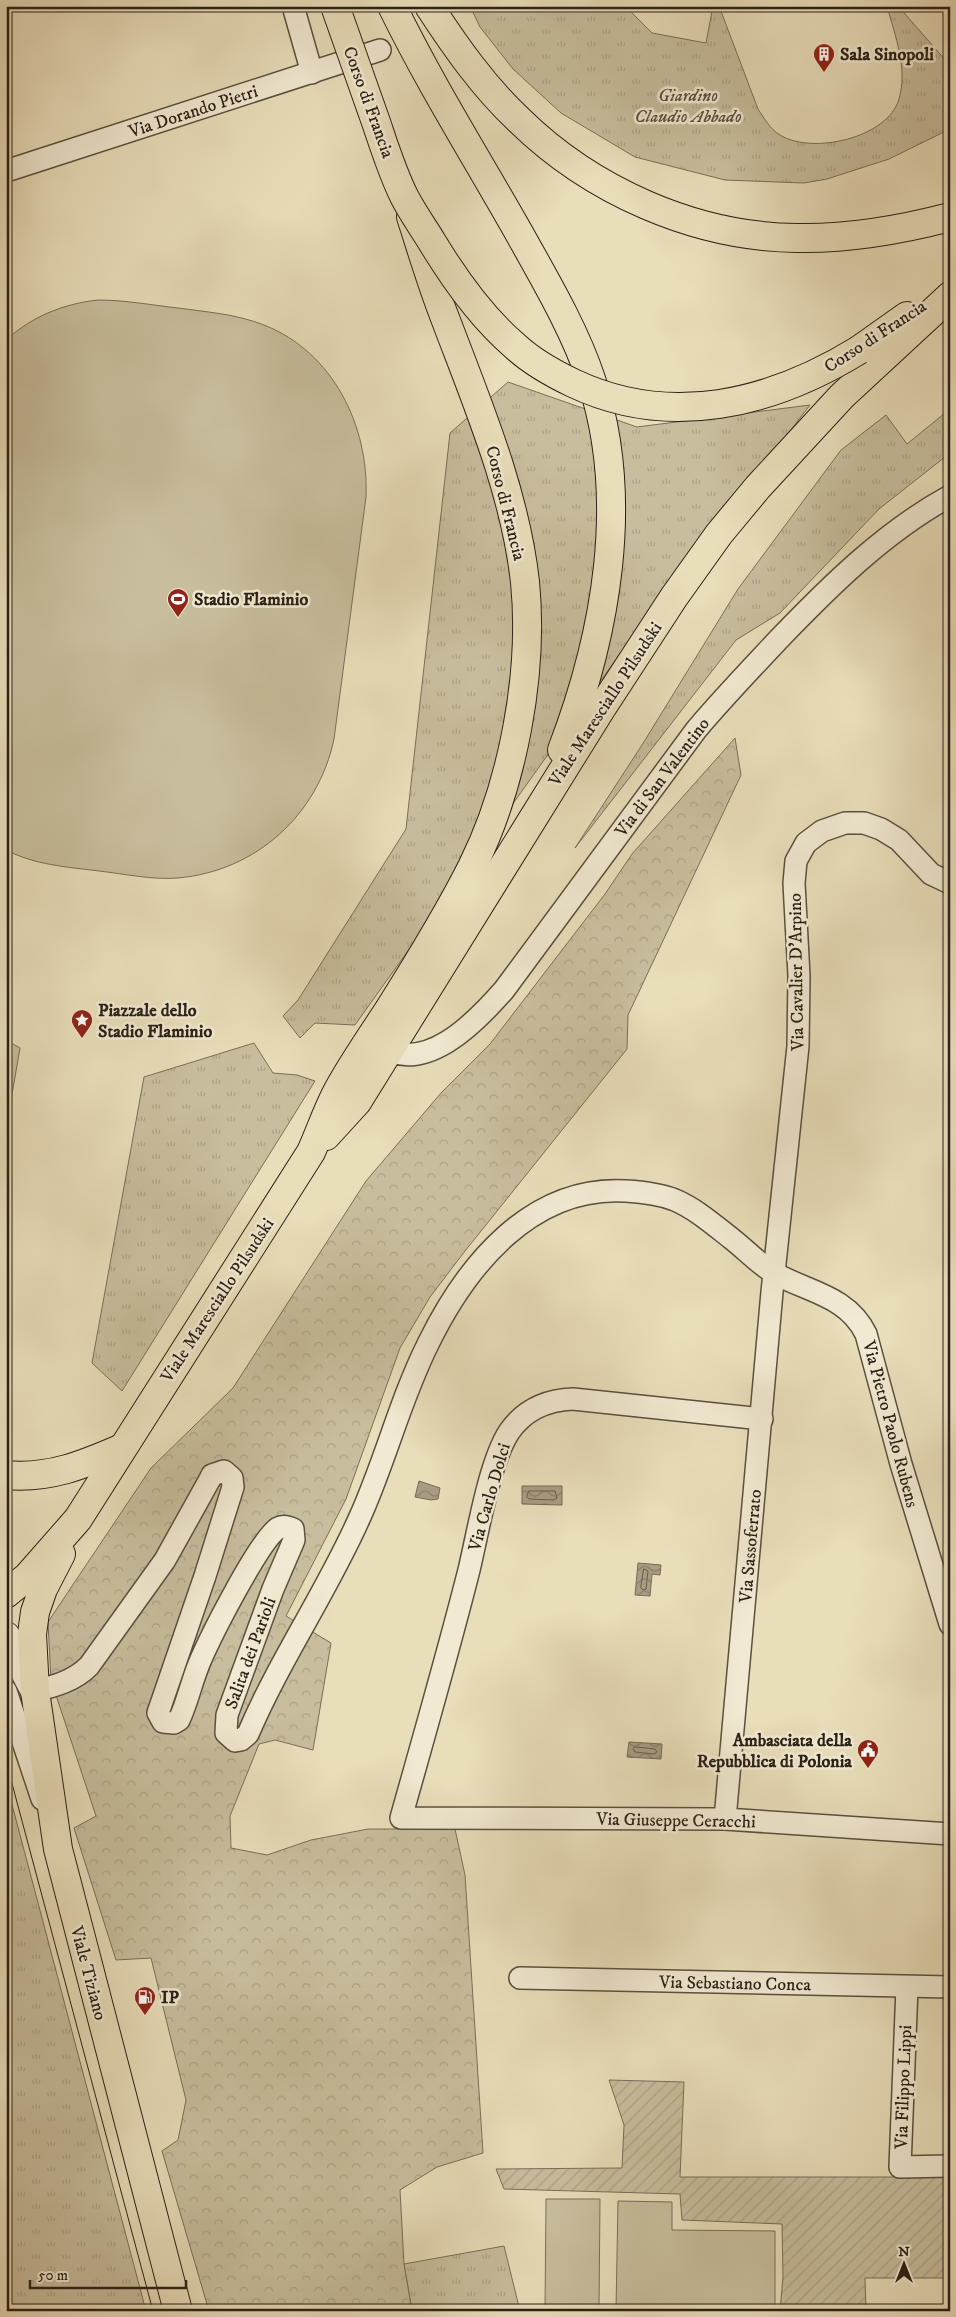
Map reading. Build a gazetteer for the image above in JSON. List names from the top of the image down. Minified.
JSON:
{"streets":{"main road":["Corso di Francia","Viale Maresciallo Pilsudski","Viale Tiziano"],"street":["Via Dorando Pietri","Via di San Valentino","Via Cavalier D'Arpino","Via Pietro Paolo Rubens","Via Carlo Dolci","Via Sassoferrato","Salita dei Parioli","Via Giuseppe Ceracchi","Via Sebastiano Conca","Via Filippo Lippi"]},"crossings":[["Corso di Francia","Viale Maresciallo Pilsudski"],["Viale Maresciallo Pilsudski","Via di San Valentino"],["Via Cavalier D'Arpino","Via Pietro Paolo Rubens"],["Via Cavalier D'Arpino","Via Sassoferrato"],["Via Cavalier D'Arpino","Salita dei Parioli"],["Via Pietro Paolo Rubens","Via Sassoferrato"],["Via Pietro Paolo Rubens","Salita dei Parioli"],["Via Carlo Dolci","Via Sassoferrato"],["Via Carlo Dolci","Via Giuseppe Ceracchi"],["Via Sassoferrato","Salita dei Parioli"],["Via Sassoferrato","Via Giuseppe Ceracchi"],["Salita dei Parioli","Viale Tiziano"],["Via Sebastiano Conca","Via Filippo Lippi"]],"parks":["Giardino Claudio Abbado"],"places":{"building":["Sala Sinopoli"],"sports":["Stadio Flaminio"],"place":["Piazzale dello Stadio Flaminio"],"public building":["Ambasciata della Repubblica di Polonia"],"fuel station":["IP"]},"scale_bar":"50 m","north":"top"}
